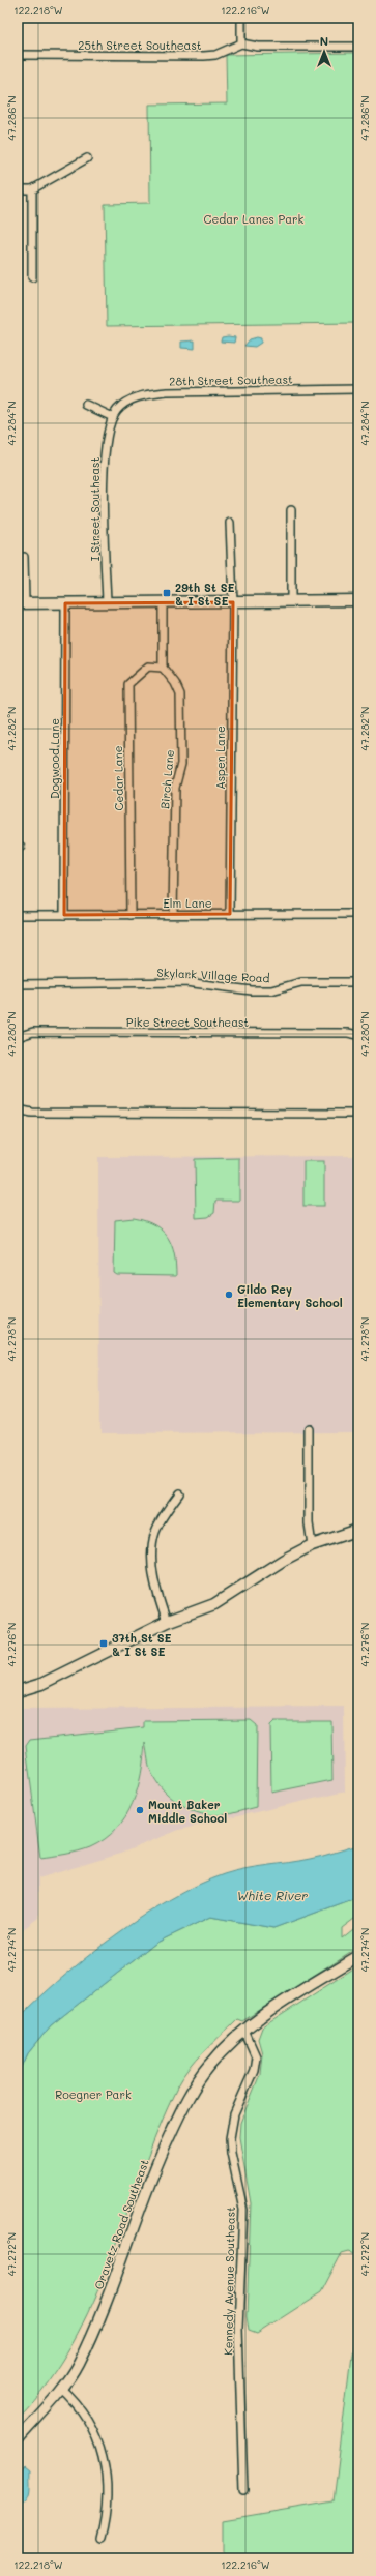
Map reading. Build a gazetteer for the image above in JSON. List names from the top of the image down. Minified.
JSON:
{"streets":{"street":["25th Street Southeast","28th Street Southeast","I Street Southeast","Aspen Lane","Dogwood Lane","Cedar Lane","Birch Lane","Elm Lane","Skylark Village Road","Pike Street Southeast","Oravetz Road Southeast","Kennedy Avenue Southeast"]},"crossings":[["28th Street Southeast","I Street Southeast"],["Aspen Lane","Elm Lane"],["Dogwood Lane","Elm Lane"],["Cedar Lane","Birch Lane"],["Cedar Lane","Elm Lane"],["Birch Lane","Elm Lane"],["Oravetz Road Southeast","Kennedy Avenue Southeast"]],"water":["White River"],"parks":["Cedar Lanes Park","Roegner Park"],"places":{"transit":["29th St SE & I St SE","37th St SE & I St SE"],"other":["Gildo Rey Elementary School","Mount Baker Middle School"]},"north":"top","coordinates":["122.218°W","122.216°W","47.286°N","47.284°N","47.282°N","47.280°N","47.278°N","47.276°N","47.274°N","47.272°N"]}
